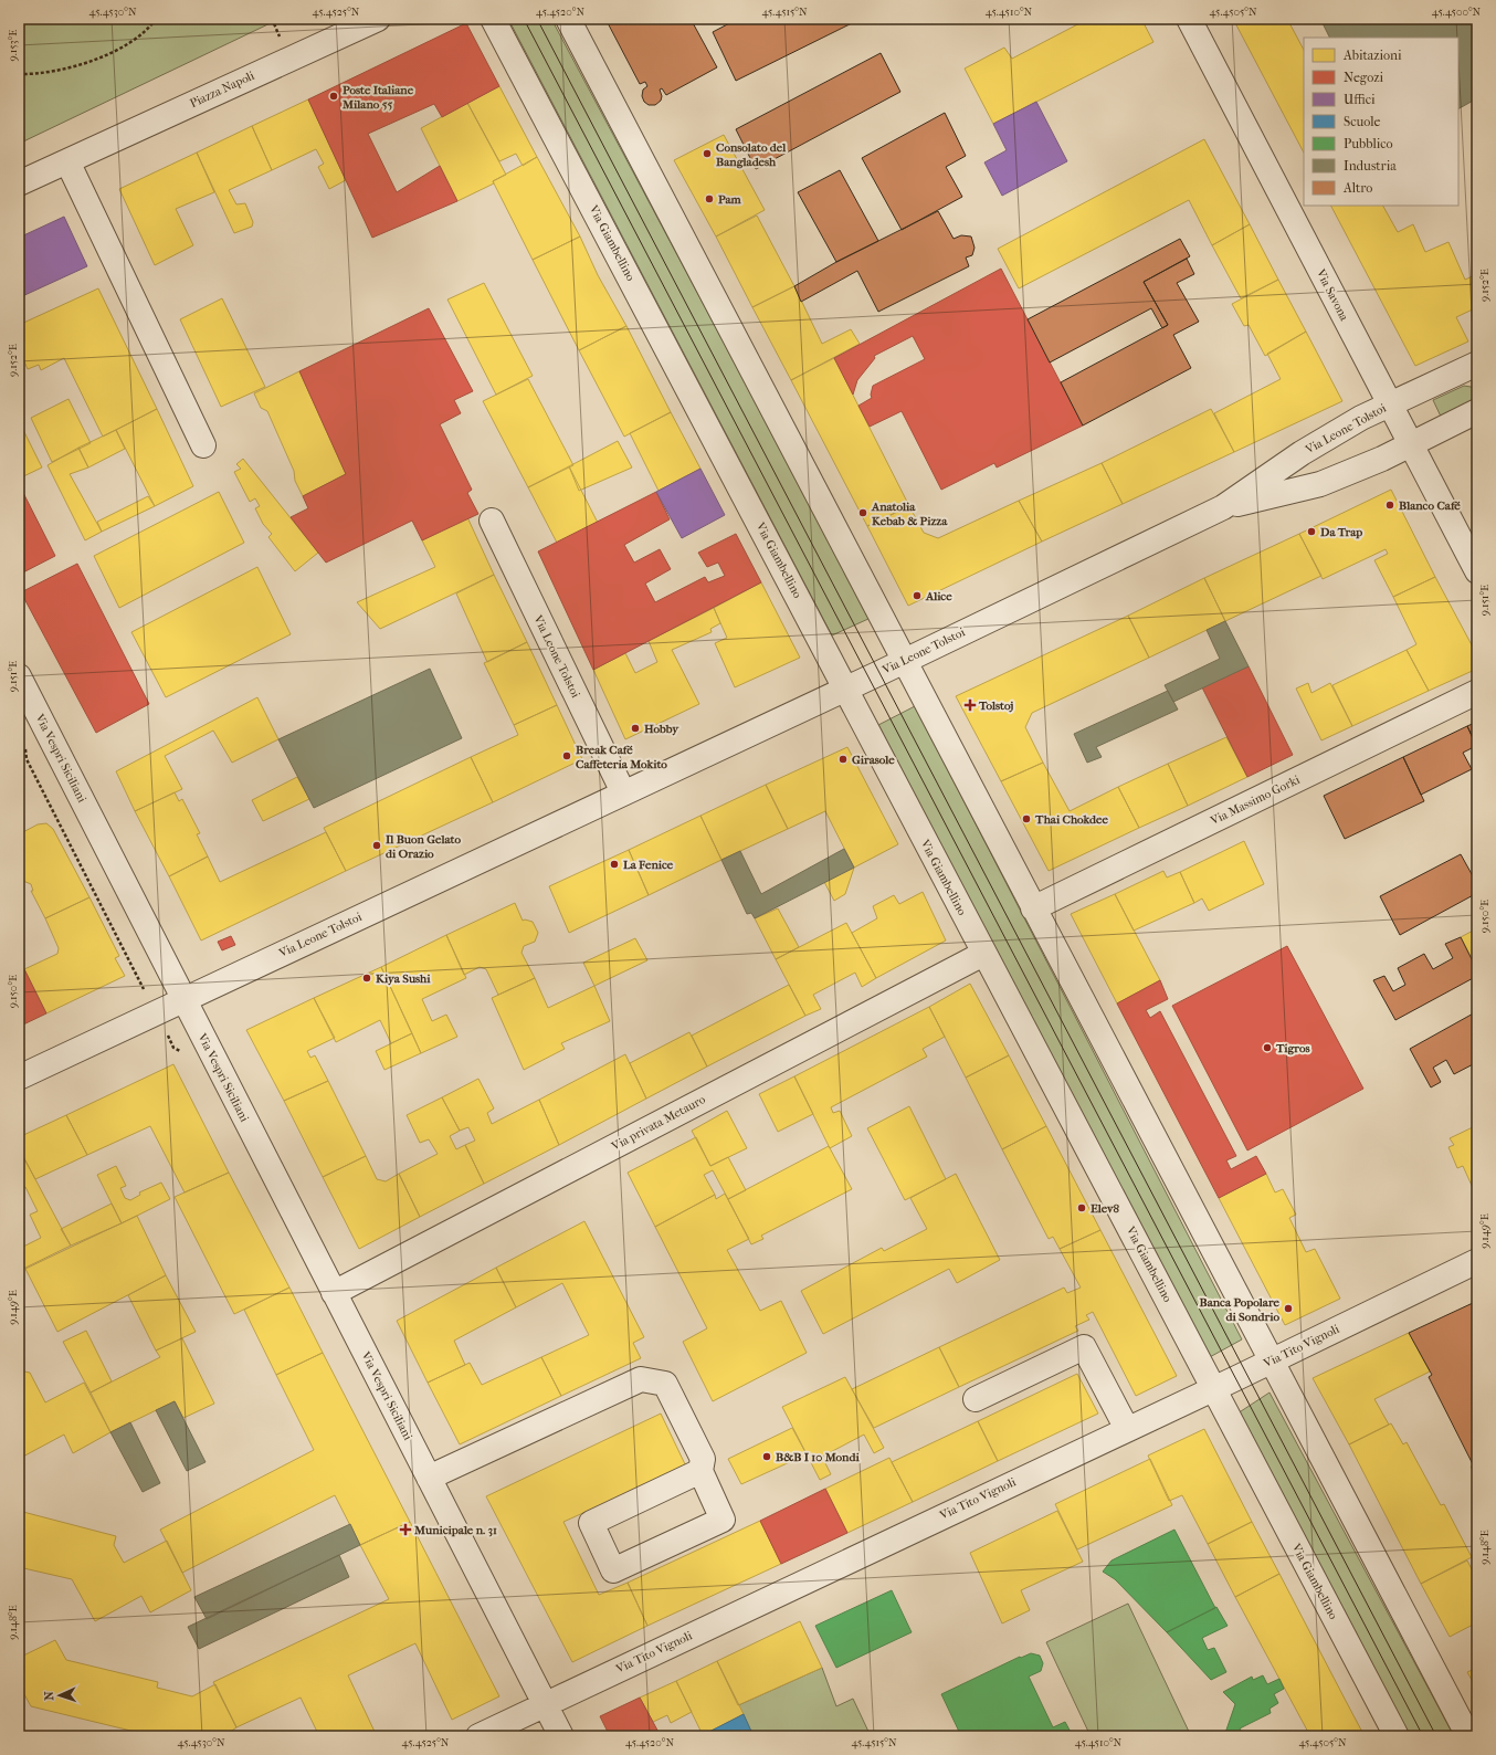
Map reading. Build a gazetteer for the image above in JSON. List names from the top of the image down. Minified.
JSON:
{"streets":{"street":["Piazza Napoli","Via Giambellino","Via Savona","Via Leone Tolstoi","Via Vespri Siciliani","Via Massimo Gorki","Via privata Metauro","Via Tito Vignoli"]},"crossings":[["Via Giambellino","Via Leone Tolstoi"],["Via Giambellino","Via privata Metauro"],["Via Giambellino","Via Tito Vignoli"],["Via Savona","Via Leone Tolstoi"],["Via Leone Tolstoi","Via Vespri Siciliani"],["Via Vespri Siciliani","Via privata Metauro"],["Via Vespri Siciliani","Via Tito Vignoli"]],"places":{"other":["Poste Italiane Milano 55","Consolato del Bangladesh","Pam","Blanco Café","Anatolia Kebab & Pizza","Da Trap","Alice","Hobby","Break Café Caffeteria Mokito","Girasole","Thai Chokdee","Il Buon Gelato di Orazio","La Fenice","Kiya Sushi","Tigros","Elev8","Banca Popolare di Sondrio","B&B I 10 Mondi"],"health":["Tolstoj","Municipale n. 31"]},"legend":["Abitazioni","Negozi","Uffici","Scuole","Pubblico","Industria","Altro"],"north":"left","coordinates":["45.4530°N","45.4525°N","45.4520°N","45.4515°N","45.4510°N","45.4505°N","45.4500°N","9.153°E","9.152°E","9.151°E","9.150°E","9.149°E","9.148°E"]}
